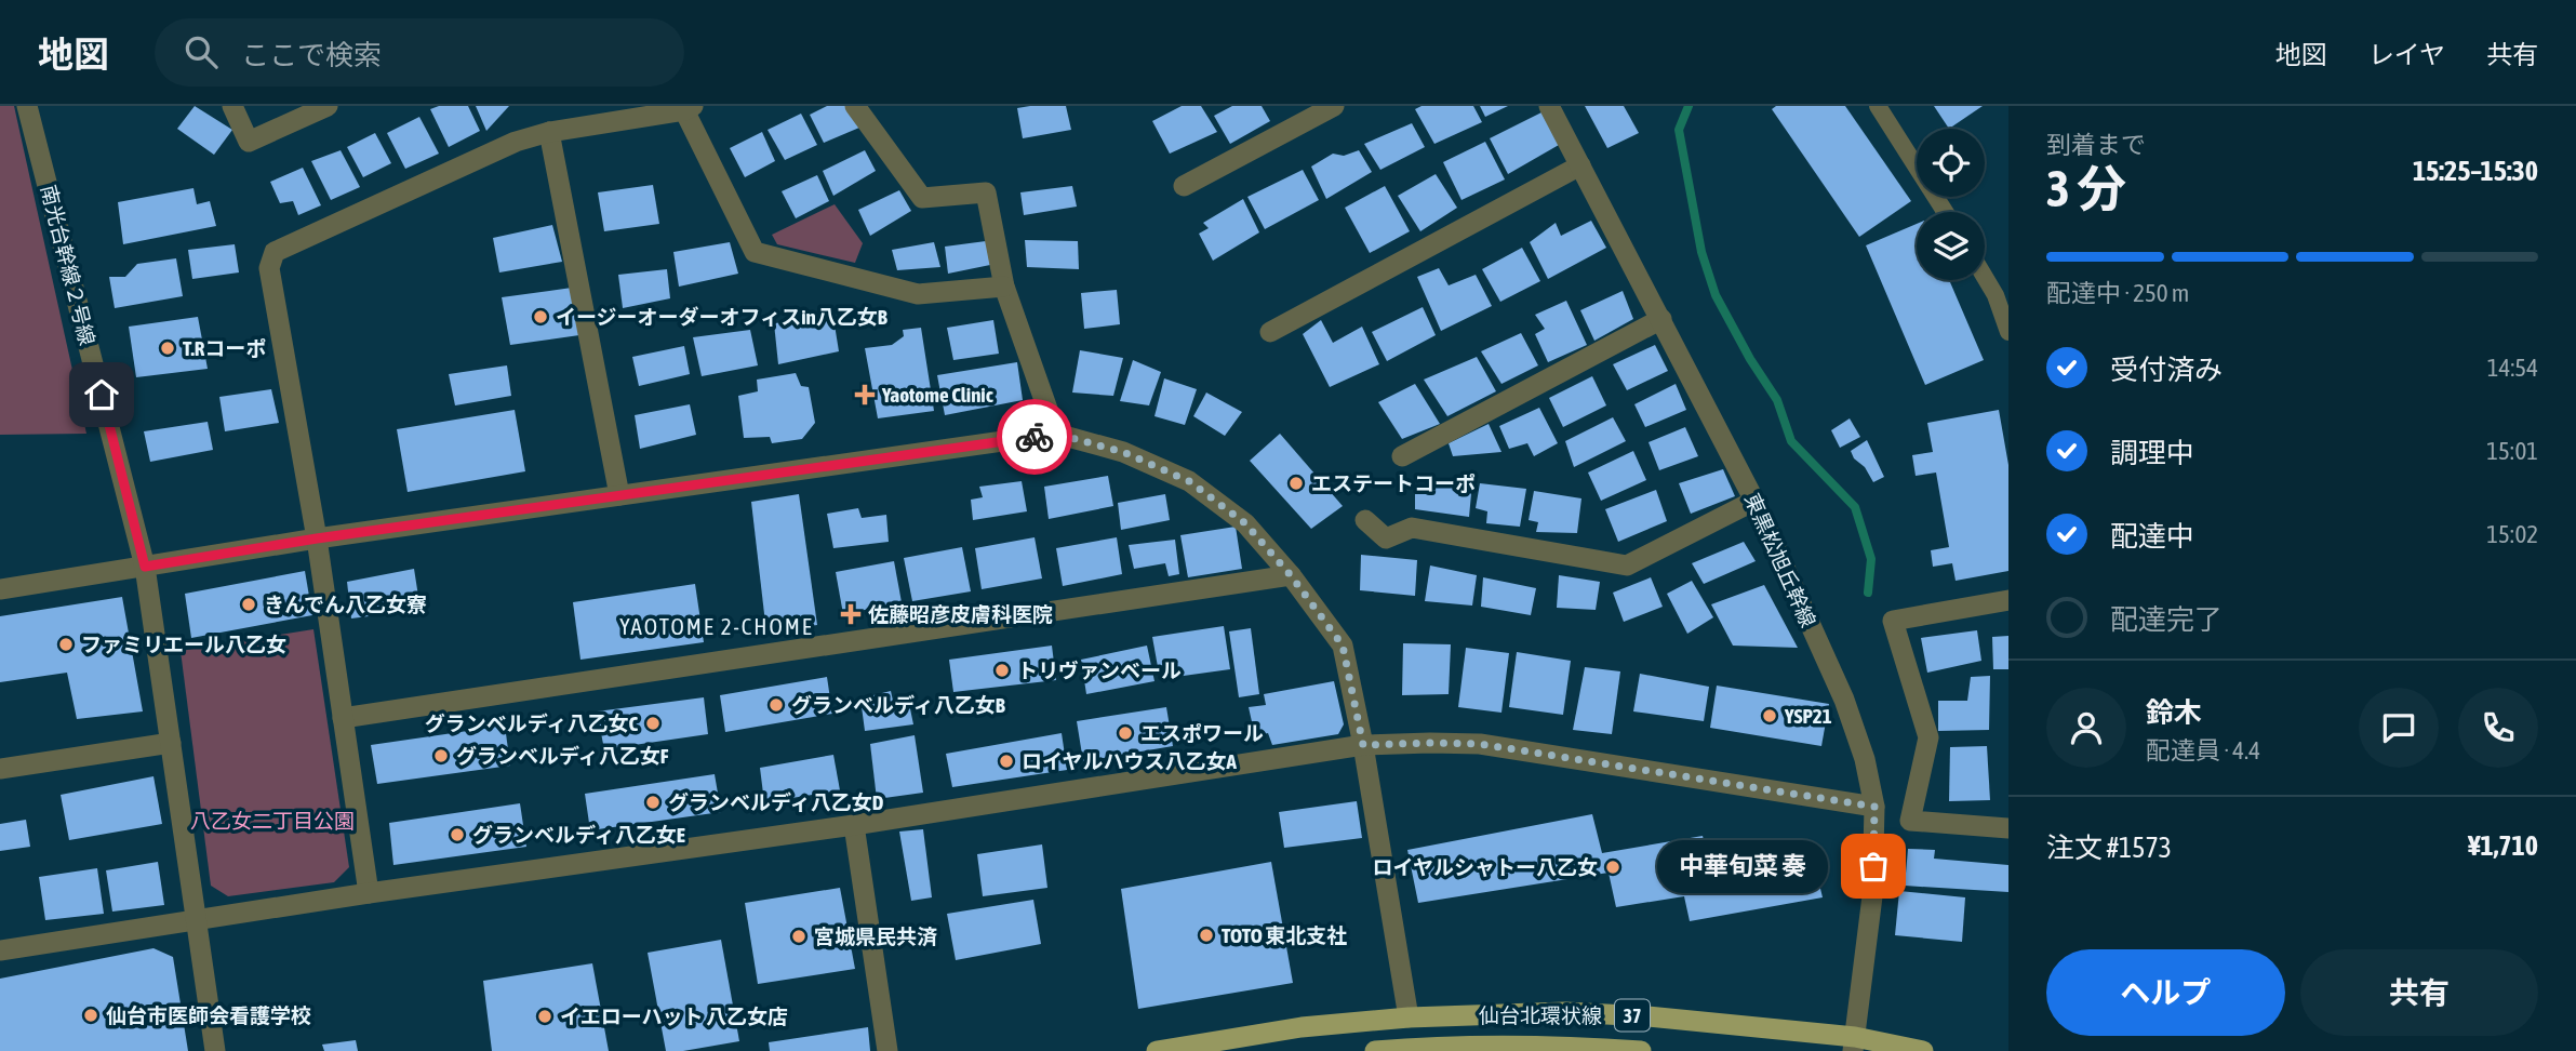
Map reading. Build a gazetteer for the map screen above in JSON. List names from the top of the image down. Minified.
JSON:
{"streets":{"main road":["仙台北環状線","37"],"street":["南光台幹線２号線","東黒松旭丘幹線"]},"crossings":[["東黒松旭丘幹線","仙台北環状線"]],"districts":["YAOTOME 2-CHOME"],"parks":["八乙女二丁目公園"],"places":{"other":["イージーオーダーオフィスin八乙女B","T.Rコーポ","エステートコーポ","きんでん八乙女寮","ファミリエール八乙女","トリヴァンベール","グランベルディ八乙女B","YSP21","グランベルディ八乙女C","エスポワール","グランベルディ八乙女F","ロイヤルハウス八乙女A","グランベルディ八乙女D","グランベルディ八乙女E","中華旬菜 奏","ロイヤルシャトー八乙女","TOTO 東北支社","宮城県民共済","仙台市医師会看護学校","イエローハット 八乙女店"],"health":["Yaotome Clinic","佐藤昭彦皮膚科医院"]},"page":{"header":"地図","search":"ここで検索","nav":["地図","レイヤ","共有"],"heading":["3 分","到着まで","15:25–15:30"],"panel":["鈴木","配達員 · 4.4","注文 #1573","¥1,710"],"bar":"配達中 · 250 m","list":[["受付済み","14:54"],["調理中","15:01"],["配達中","15:02"],"配達完了"],"bubble":"中華旬菜 奏","buttons":["ヘルプ","共有"]}}
